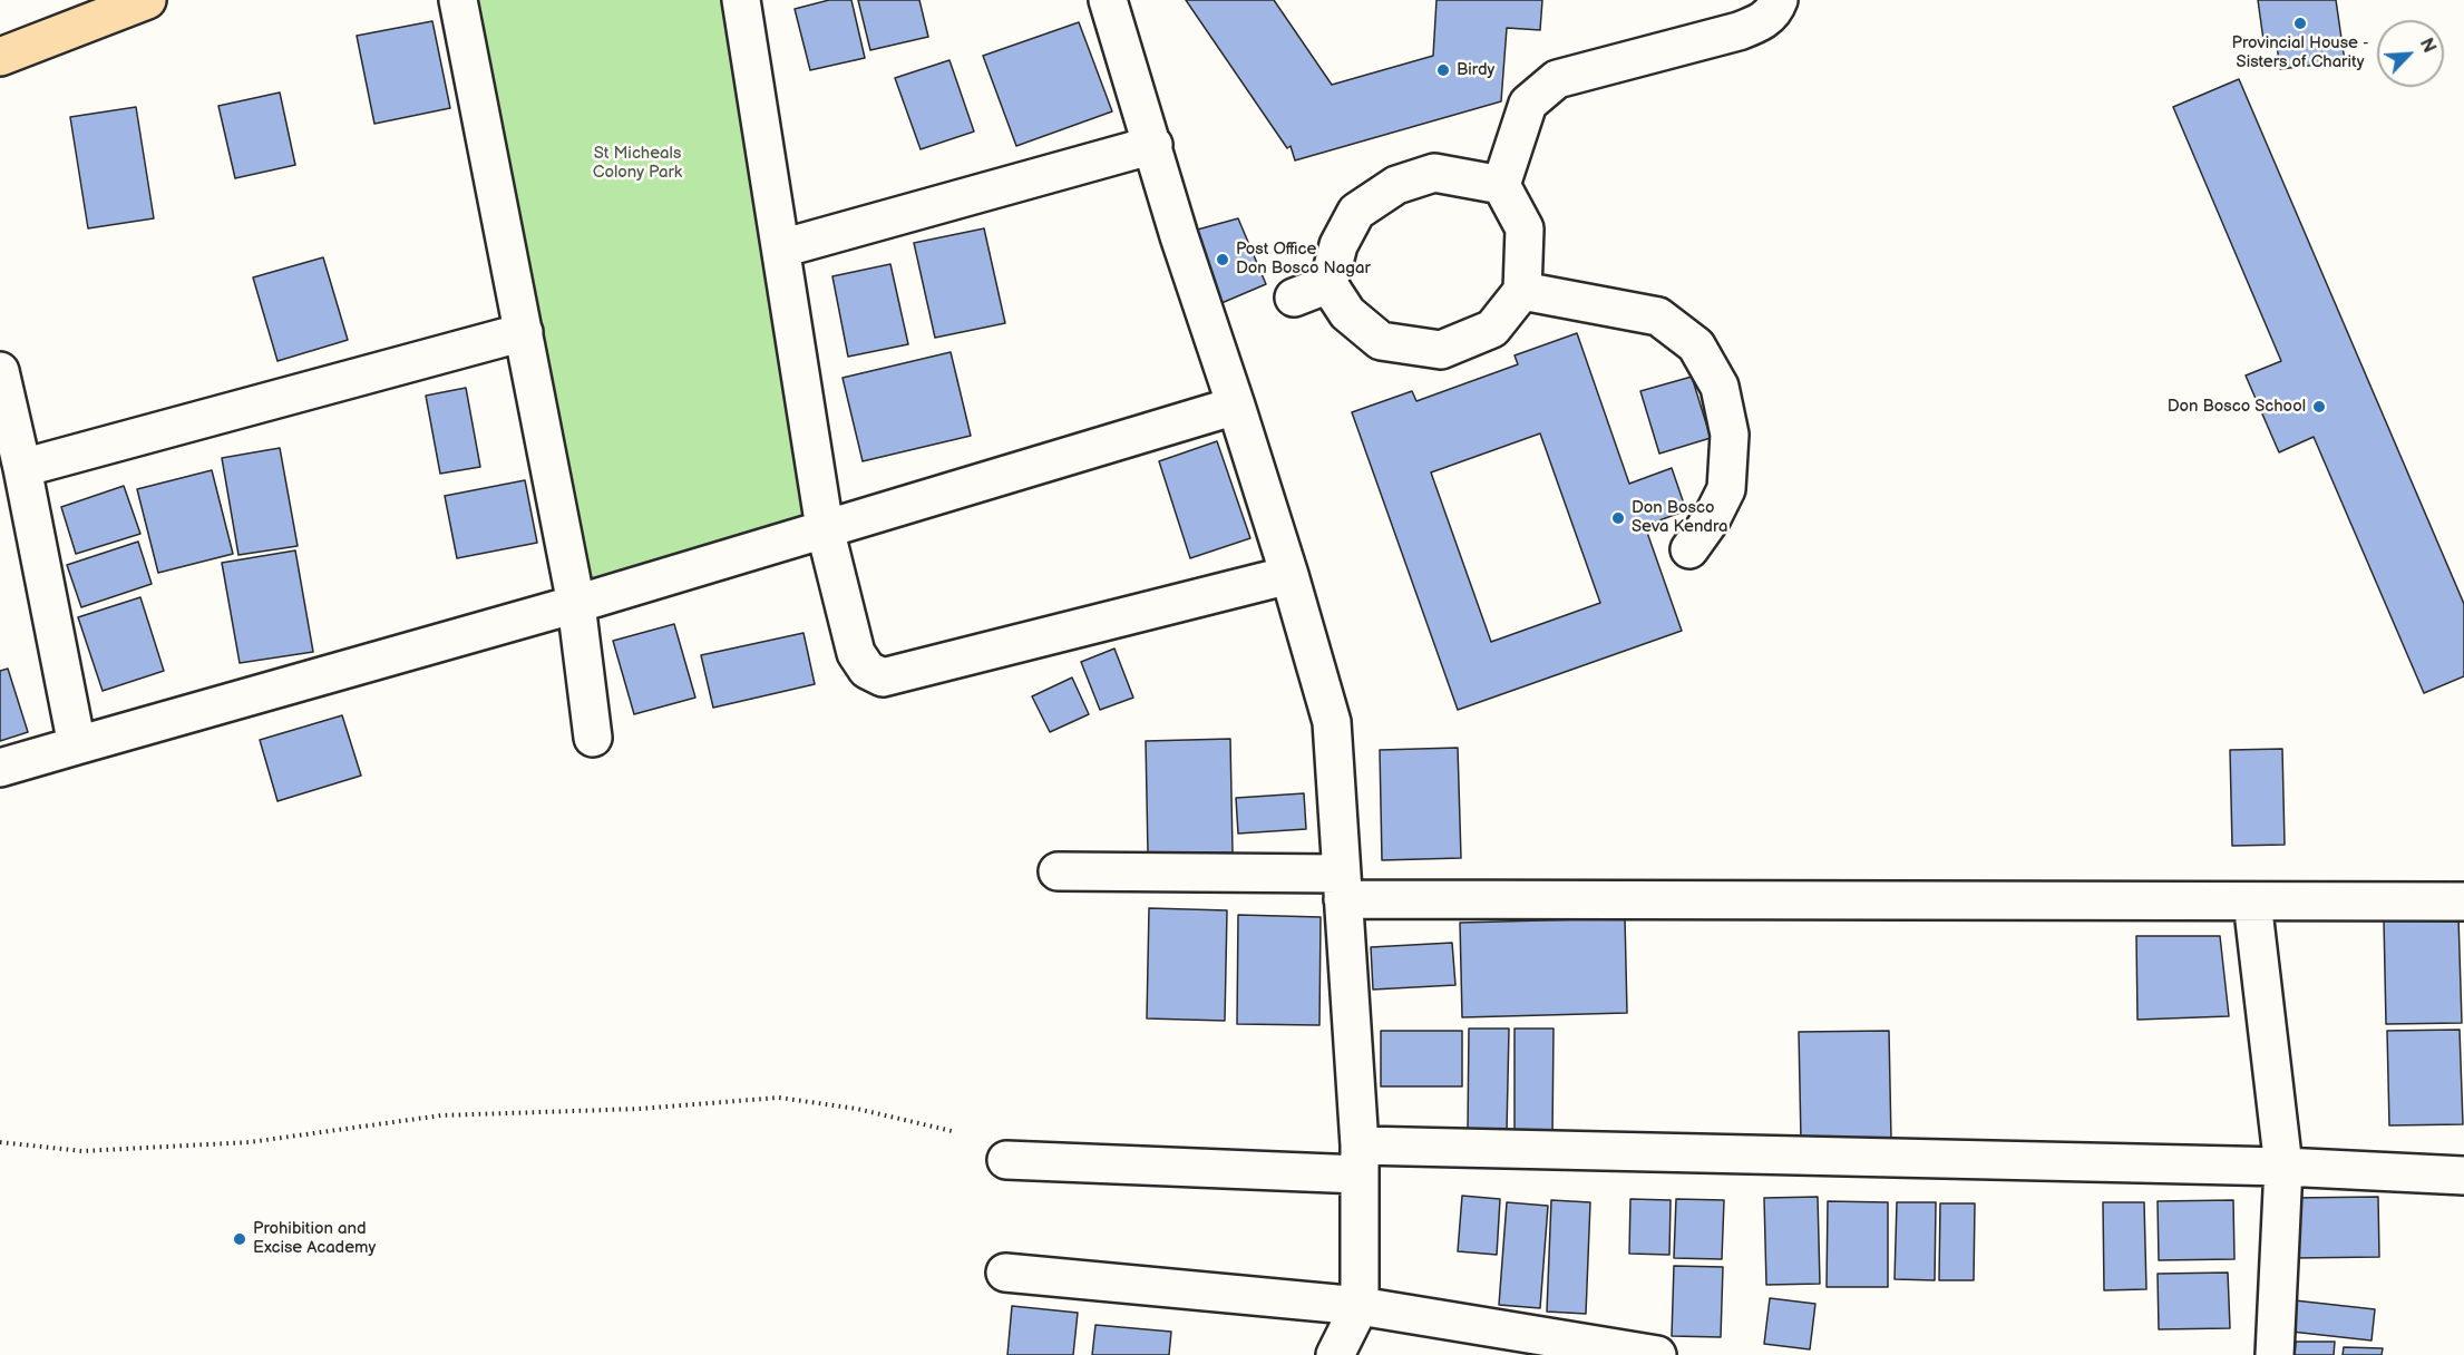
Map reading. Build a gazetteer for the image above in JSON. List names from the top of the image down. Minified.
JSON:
{"parks":["St Micheals Colony Park"],"places":["Provincial House - Sisters of Charity","Birdy","Post Office Don Bosco Nagar","Don Bosco School","Don Bosco Seva Kendra","Prohibition and Excise Academy"],"north":"top right"}
